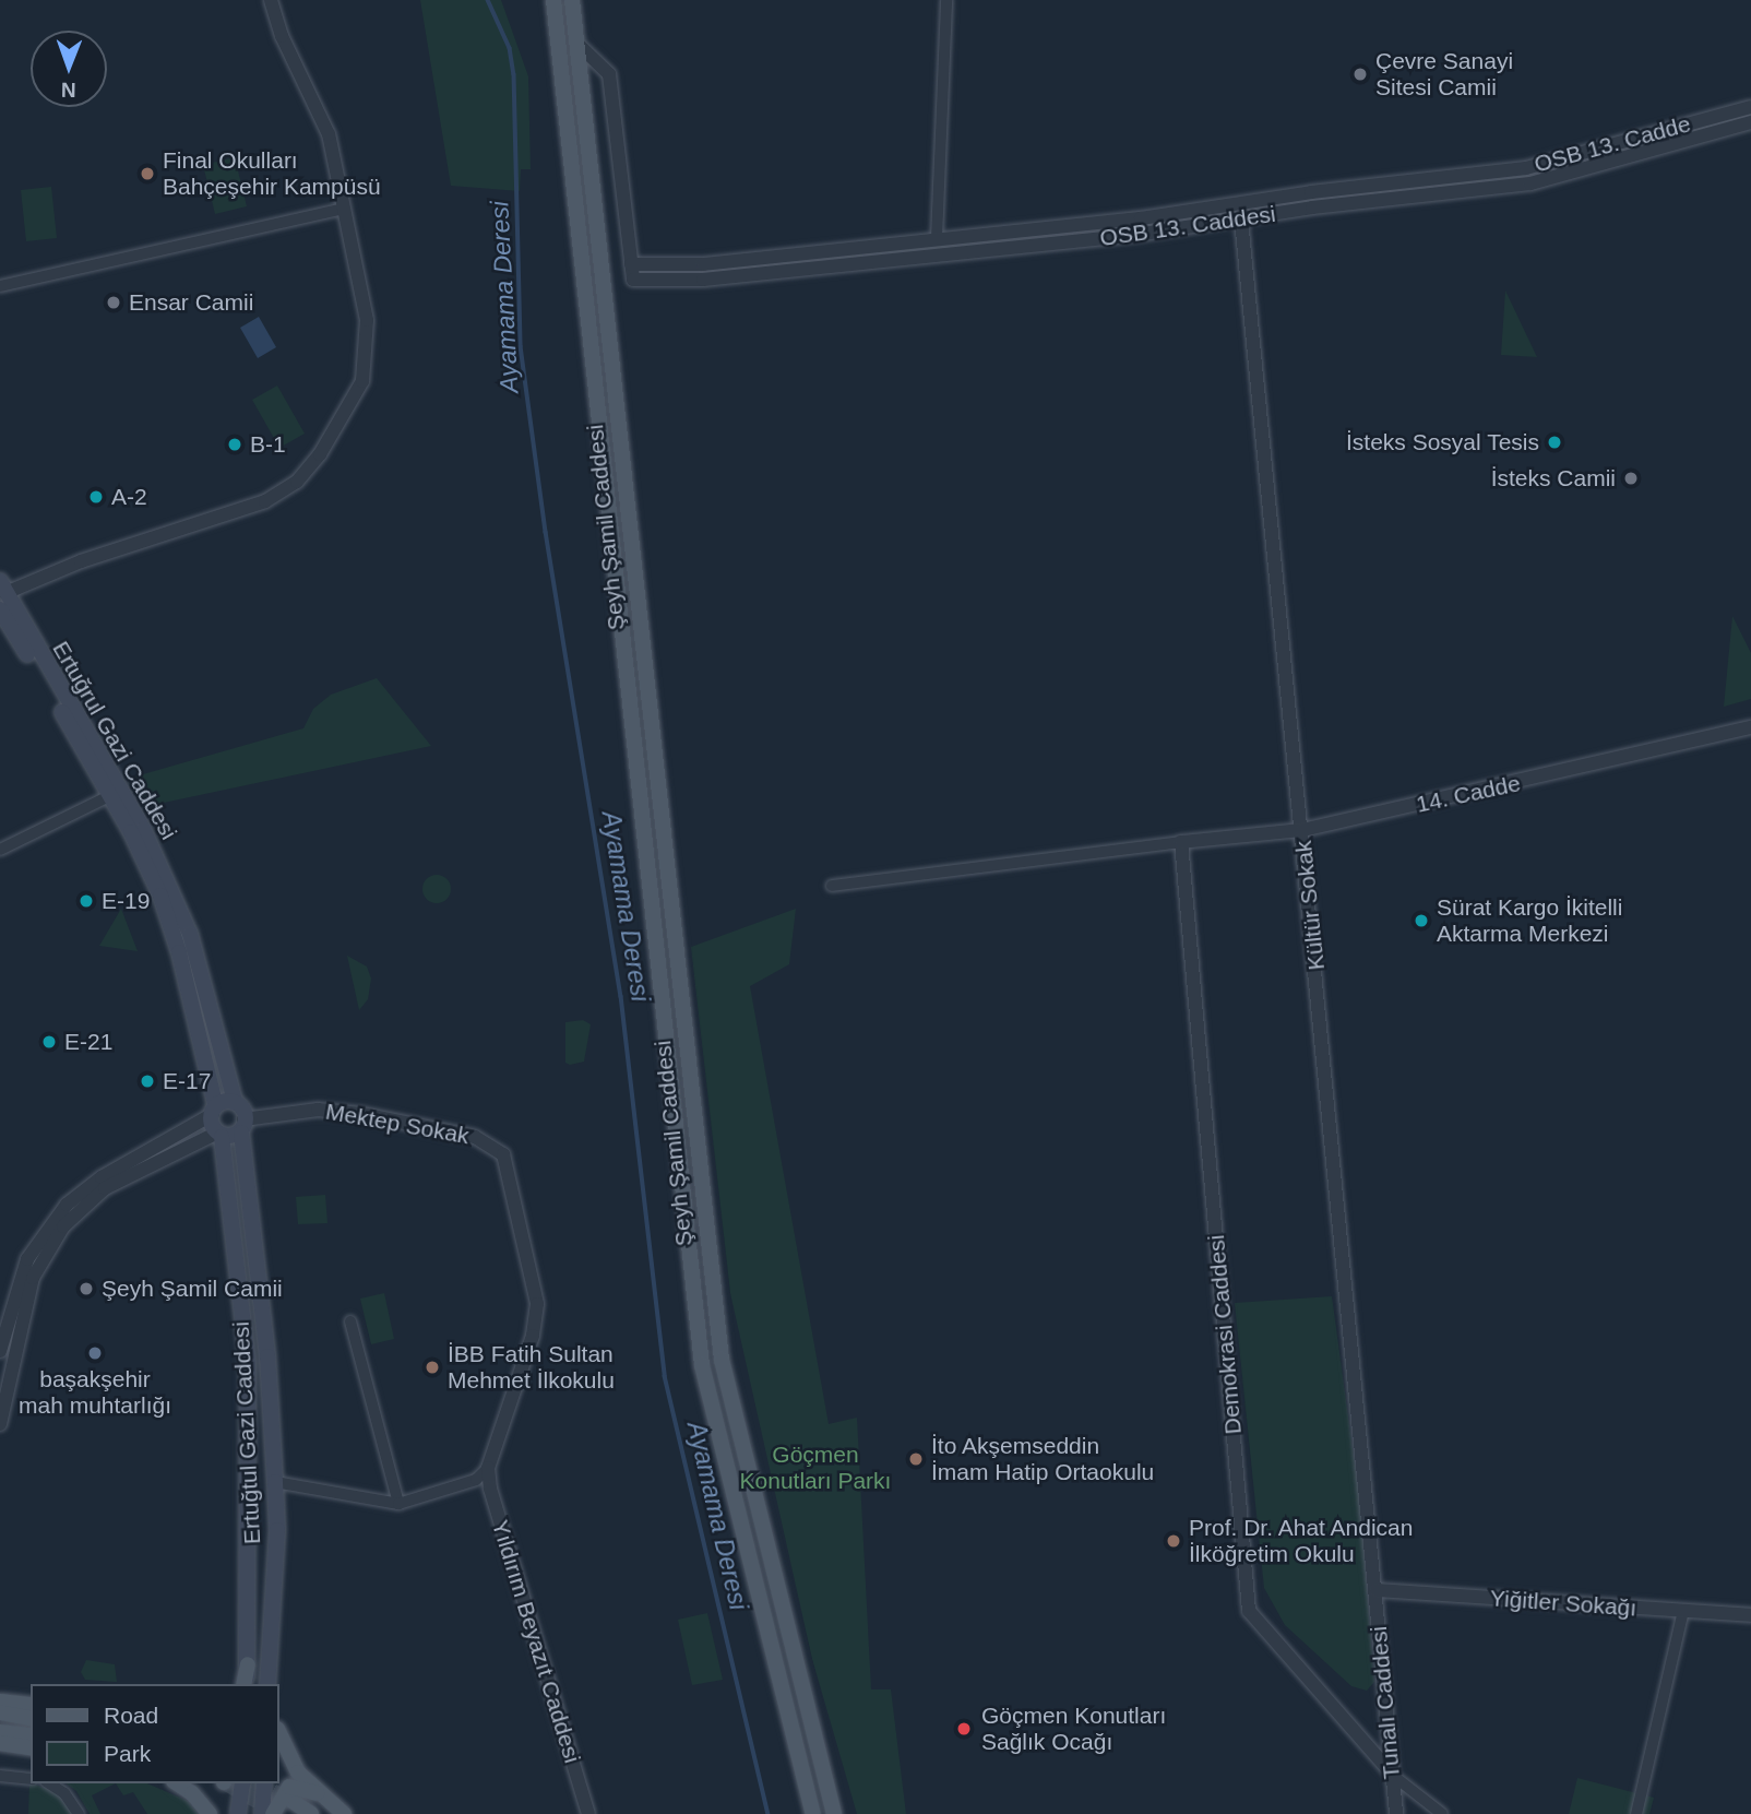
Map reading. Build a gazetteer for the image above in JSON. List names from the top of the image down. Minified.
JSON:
{"streets":{"main road":["Şeyh Şamil Caddesi","Ertuğrul Gazi Caddesi","Ertuğtul Gazi Caddesi"],"street":["OSB 13. Cadde","OSB 13. Caddesi","14. Cadde","Kültür Sokak","Mektep Sokak","Demokrasi Caddesi","Yiğitler Sokağı","Yıldırım Beyazıt Caddesi","Tunalı Caddesi"]},"crossings":[["OSB 13. Cadde","OSB 13. Caddesi"],["OSB 13. Caddesi","Kültür Sokak"],["Ertuğrul Gazi Caddesi","Mektep Sokak"],["Ertuğrul Gazi Caddesi","Ertuğtul Gazi Caddesi"],["14. Cadde","Kültür Sokak"],["14. Cadde","Demokrasi Caddesi"],["Kültür Sokak","Yiğitler Sokağı"],["Kültür Sokak","Tunalı Caddesi"],["Mektep Sokak","Ertuğtul Gazi Caddesi"],["Mektep Sokak","Yıldırım Beyazıt Caddesi"],["Demokrasi Caddesi","Tunalı Caddesi"],["Yiğitler Sokağı","Tunalı Caddesi"]],"water":["Ayamama Deresi"],"parks":["Göçmen Konutları Parkı"],"places":["Çevre Sanayi Sitesi Camii","Final Okulları Bahçeşehir Kampüsü","Ensar Camii","İsteks Sosyal Tesis","B-1","İsteks Camii","A-2","E-19","Sürat Kargo İkitelli Aktarma Merkezi","E-21","E-17","Şeyh Şamil Camii","başakşehir mah muhtarlığı","İBB Fatih Sultan Mehmet İlkokulu","İto Akşemseddin İmam Hatip Ortaokulu","Prof. Dr. Ahat Andican İlköğretim Okulu","Göçmen Konutları Sağlık Ocağı"],"legend":["Road","Park"],"north":"bottom"}
